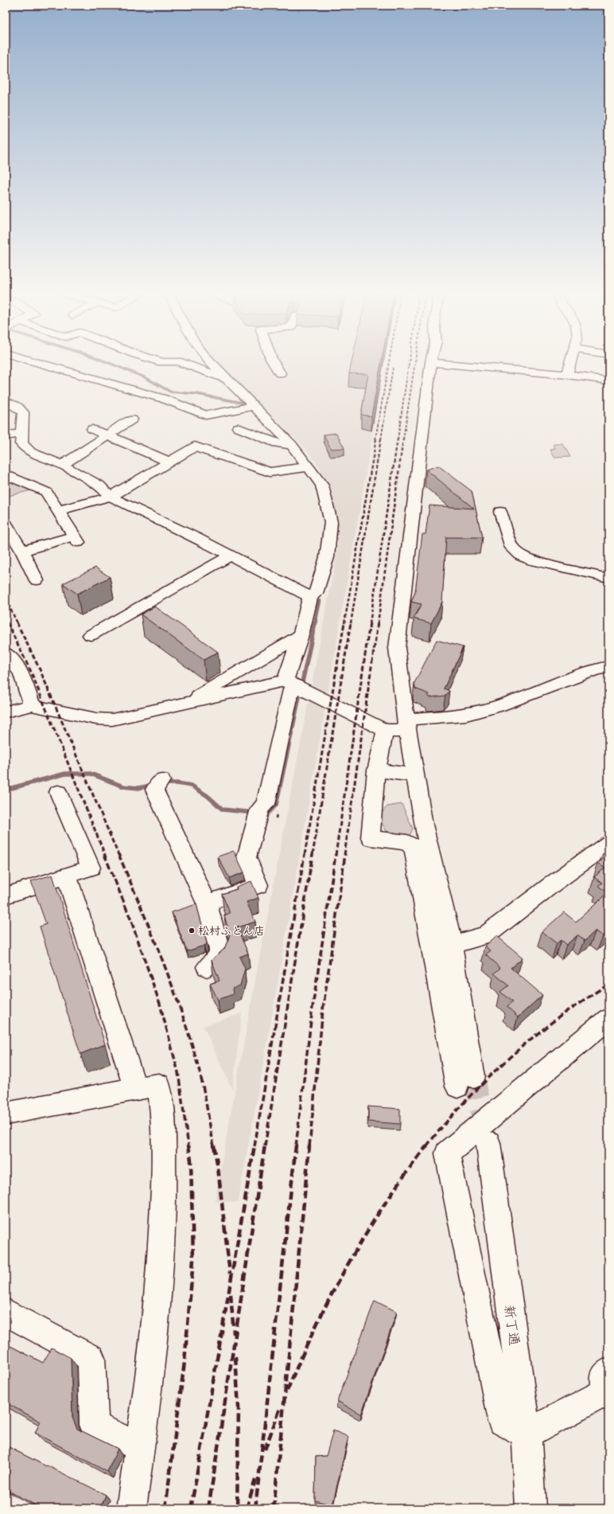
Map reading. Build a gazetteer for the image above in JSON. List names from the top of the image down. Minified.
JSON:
{"streets":{"street":["新丁通"]},"places":["松村ふとん店"]}
